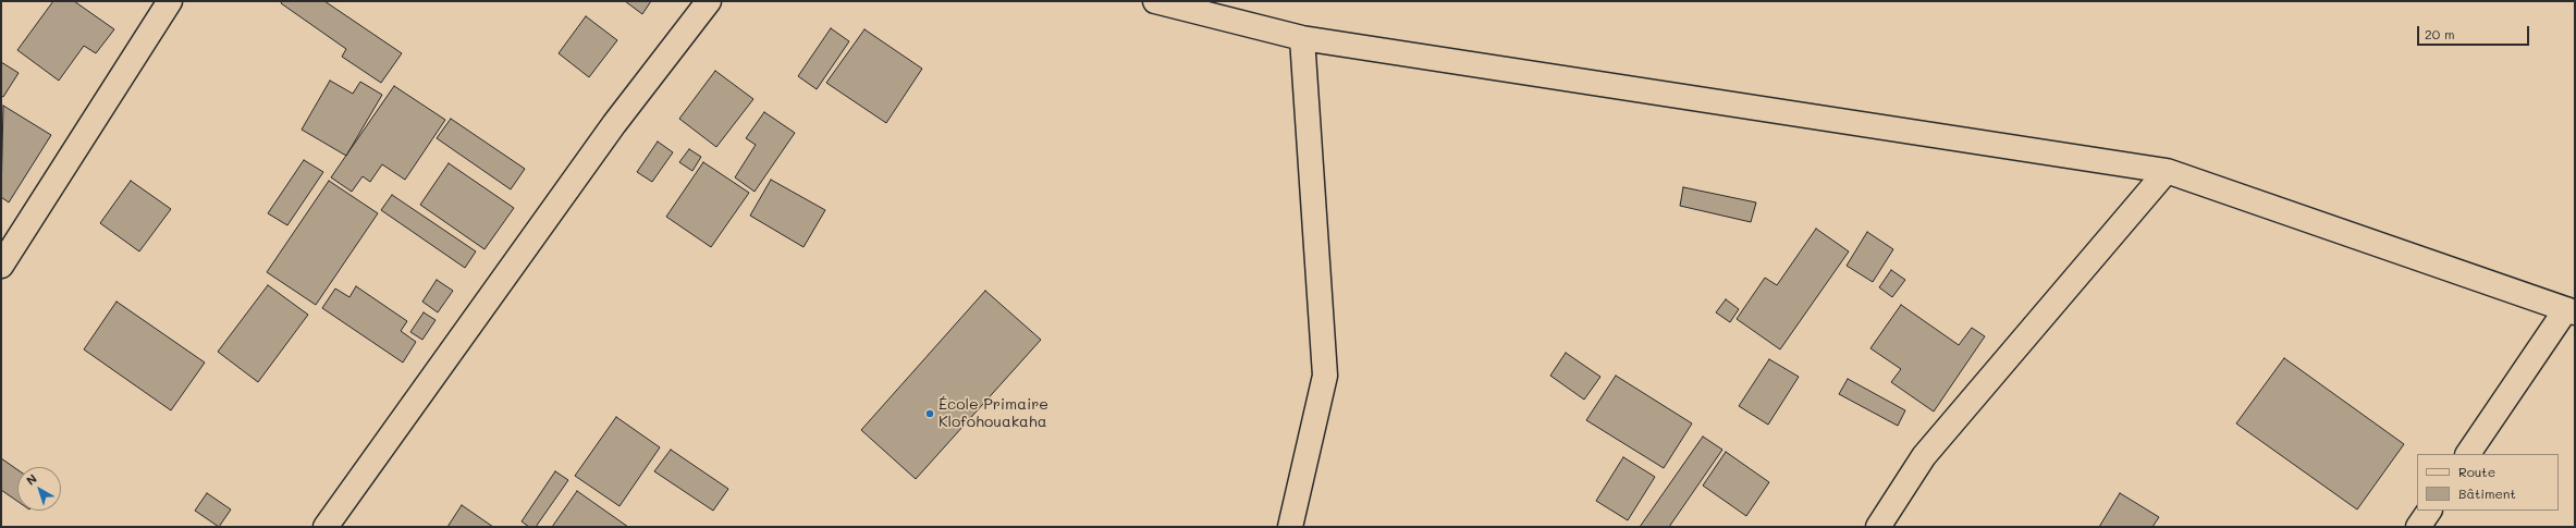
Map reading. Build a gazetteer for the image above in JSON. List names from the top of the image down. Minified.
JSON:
{"places":["École Primaire Klofohouakaha"],"legend":["Route","Bâtiment"],"scale_bar":"20 m","north":"top left"}
